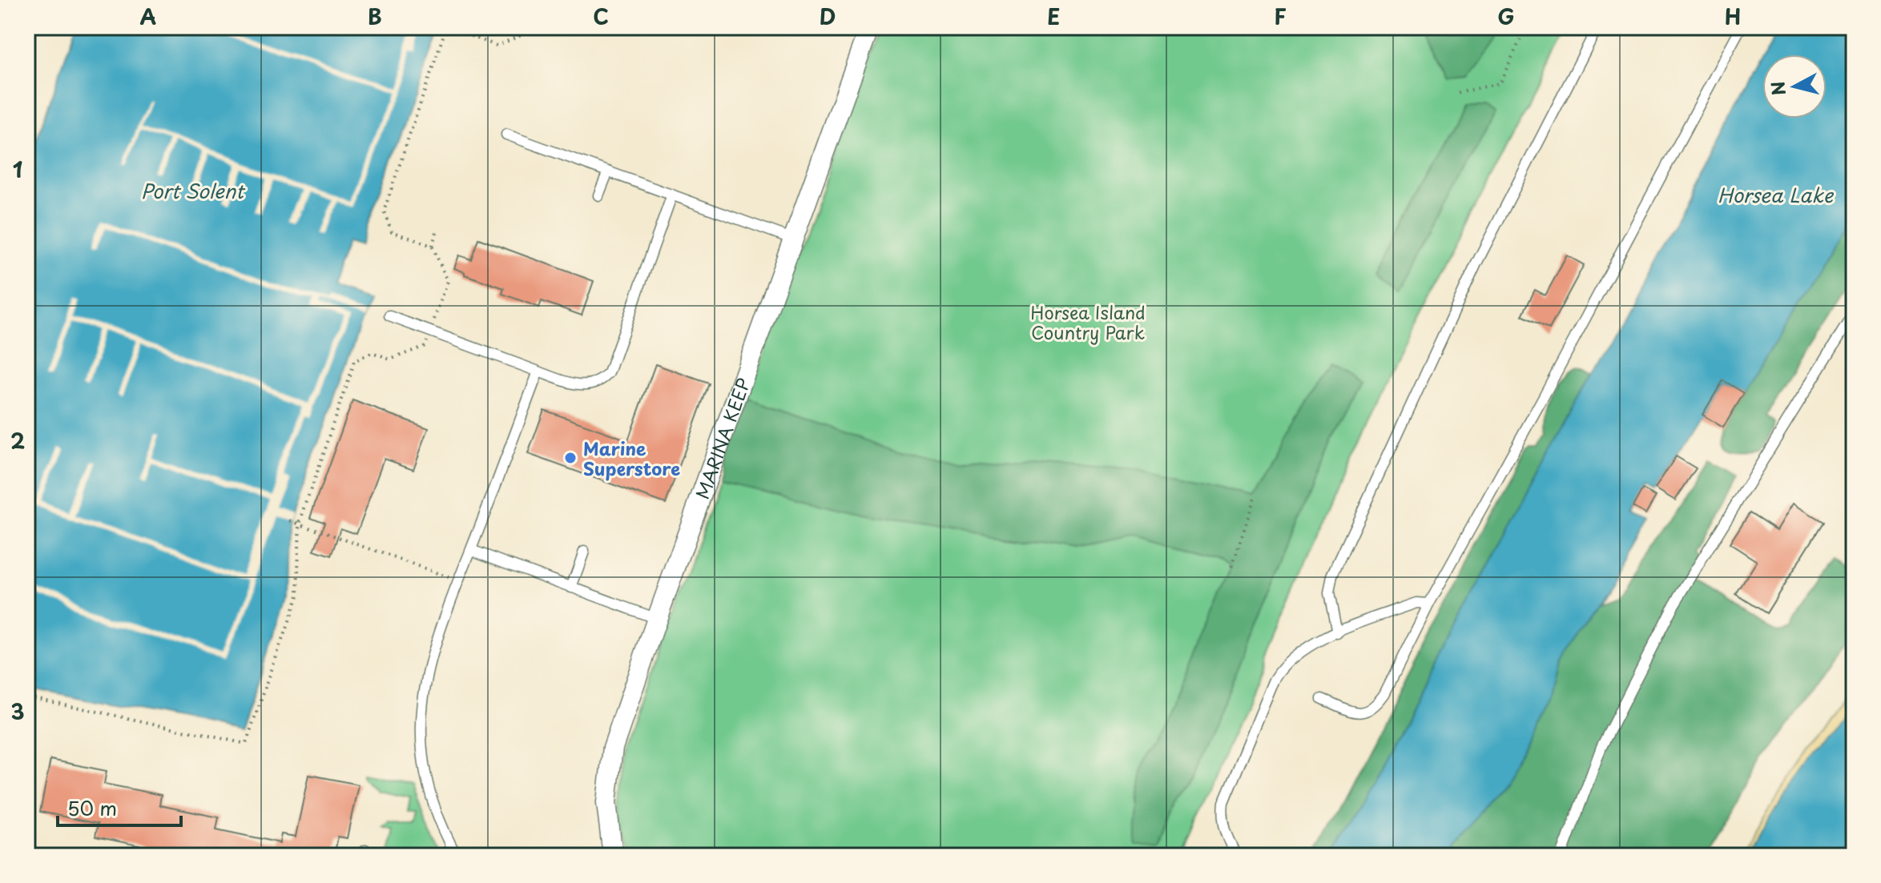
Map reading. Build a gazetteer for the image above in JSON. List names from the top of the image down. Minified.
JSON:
{"streets":{"street":["MARINA KEEP"]},"water":["Port Solent","Horsea Lake"],"parks":["Horsea Island Country Park"],"places":["Marine Superstore"],"scale_bar":"50 m","north":"left","grid":{"columns":["A","B","C","D","E","F","G","H"],"rows":["1","2","3"]}}
